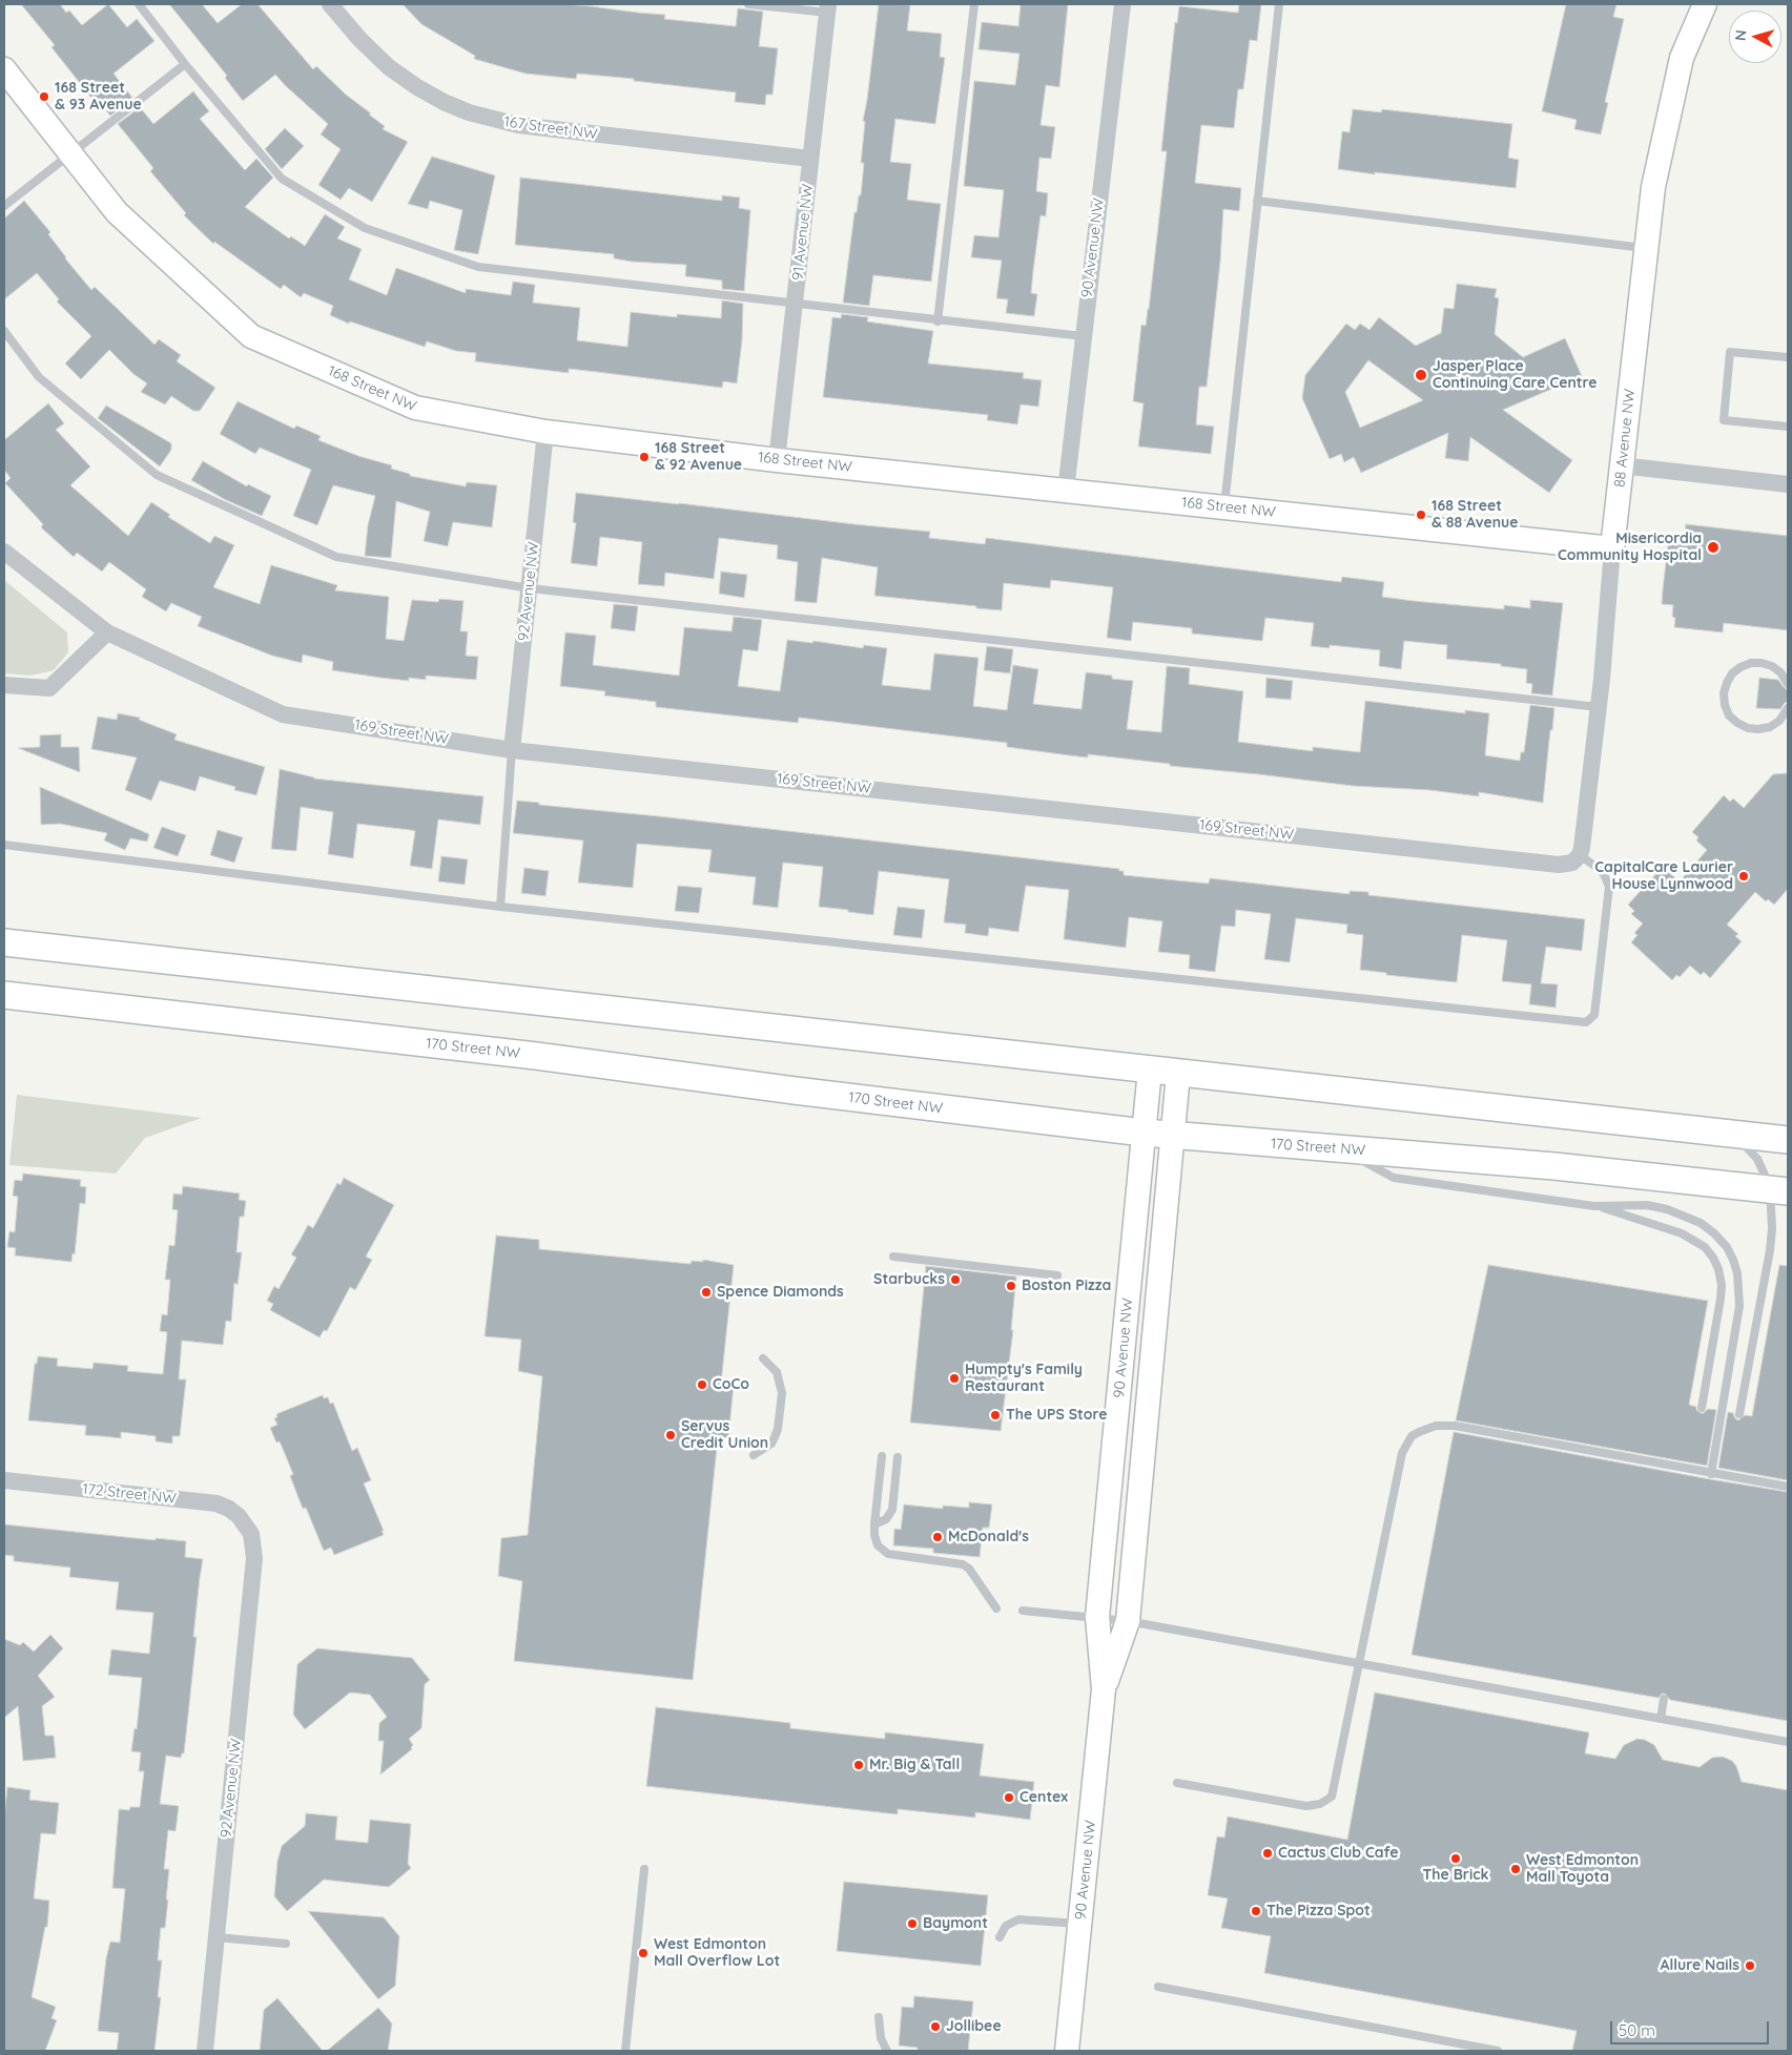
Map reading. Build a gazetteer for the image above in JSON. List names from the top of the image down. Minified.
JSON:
{"streets":{"main road":["170 Street NW"],"street":["167 Street NW","91 Avenue NW","90 Avenue NW","168 Street NW","88 Avenue NW","92 Avenue NW","169 Street NW","172 Street NW"]},"crossings":[["167 Street NW","91 Avenue NW"],["91 Avenue NW","168 Street NW"],["90 Avenue NW","168 Street NW"],["90 Avenue NW","170 Street NW"],["168 Street NW","88 Avenue NW"],["168 Street NW","92 Avenue NW"],["88 Avenue NW","169 Street NW"],["92 Avenue NW","169 Street NW"],["92 Avenue NW","172 Street NW"]],"places":["168 Street & 93 Avenue","Jasper Place Continuing Care Centre","168 Street & 92 Avenue","168 Street & 88 Avenue","Misericordia Community Hospital","CapitalCare Laurier House Lynnwood","Starbucks","Boston Pizza","Spence Diamonds","Humpty's Family Restaurant","CoCo","The UPS Store","Servus Credit Union","McDonald's","Mr. Big & Tall","Centex","Cactus Club Cafe","The Brick","West Edmonton Mall Toyota","The Pizza Spot","Baymont","West Edmonton Mall Overflow Lot","Allure Nails","Jollibee"],"scale_bar":"50 m","north":"left"}
